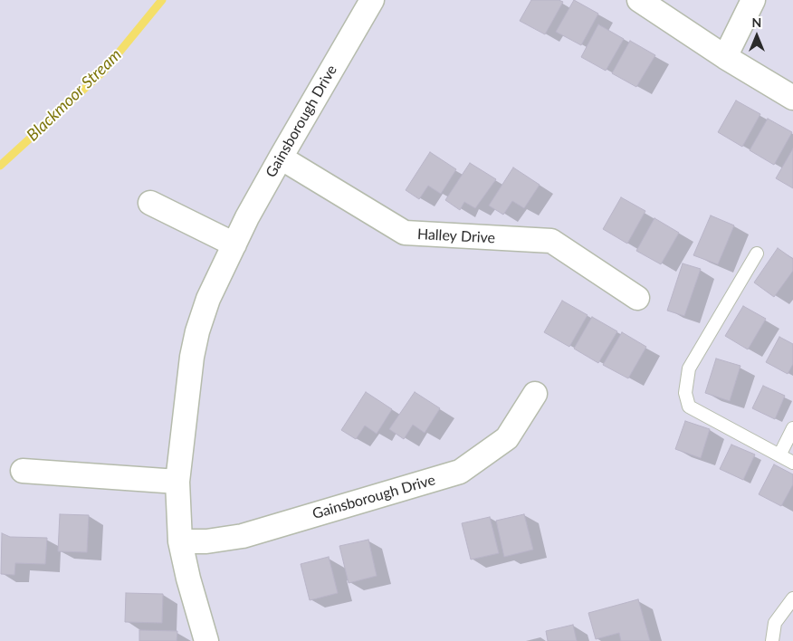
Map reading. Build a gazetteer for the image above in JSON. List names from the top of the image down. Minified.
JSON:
{"streets":{"street":["Gainsborough Drive","Halley Drive"]},"crossings":[["Gainsborough Drive","Halley Drive"]],"water":["Blackmoor Stream"],"north":"top"}
